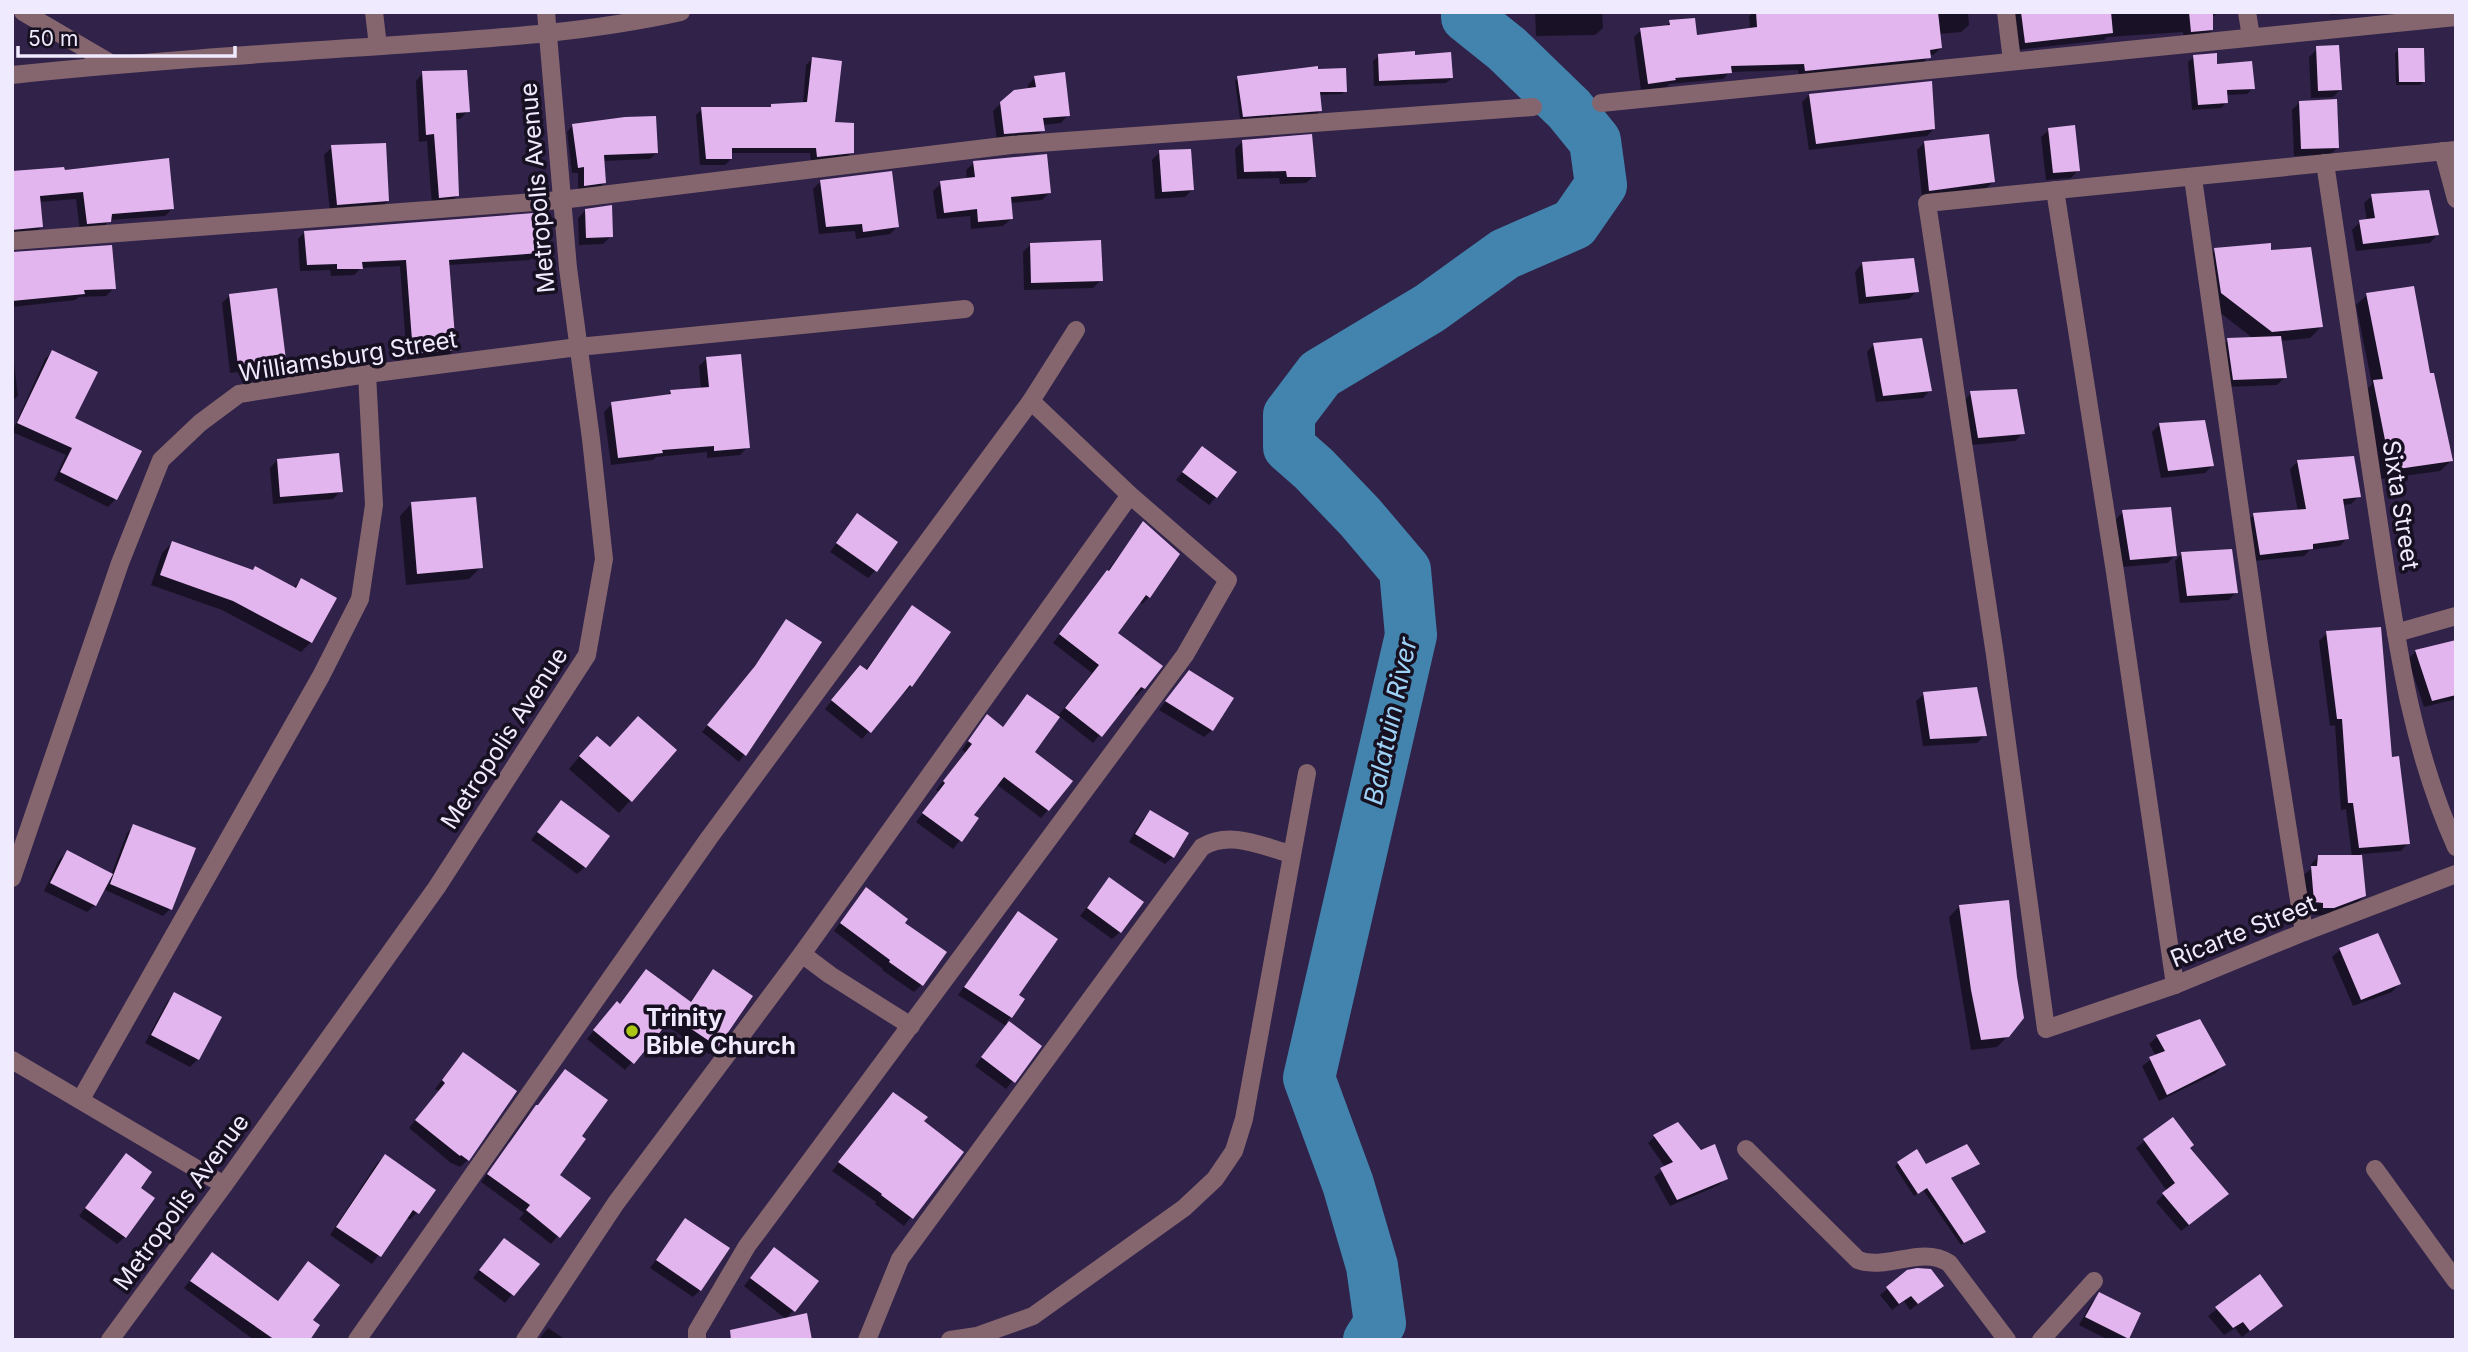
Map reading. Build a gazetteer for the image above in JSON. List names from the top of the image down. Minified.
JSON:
{"streets":{"street":["Metropolis Avenue","Williamsburg Street","Sixta Street","Ricarte Street"]},"crossings":[["Metropolis Avenue","Williamsburg Street"]],"water":["Balatuin River"],"places":["Trinity Bible Church"],"scale_bar":"50 m"}
